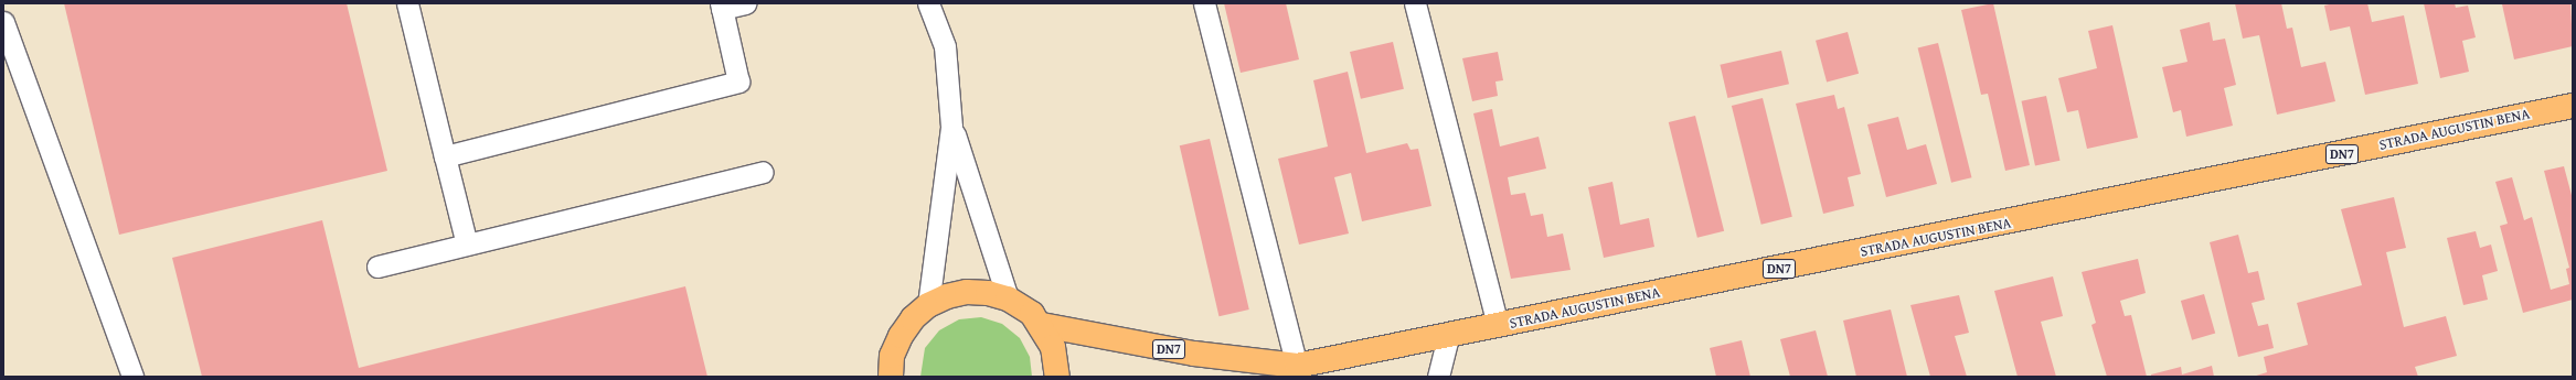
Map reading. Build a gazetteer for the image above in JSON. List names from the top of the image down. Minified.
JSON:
{"streets":{"main road":["STRADA AUGUSTIN BENA","DN7"]}}
